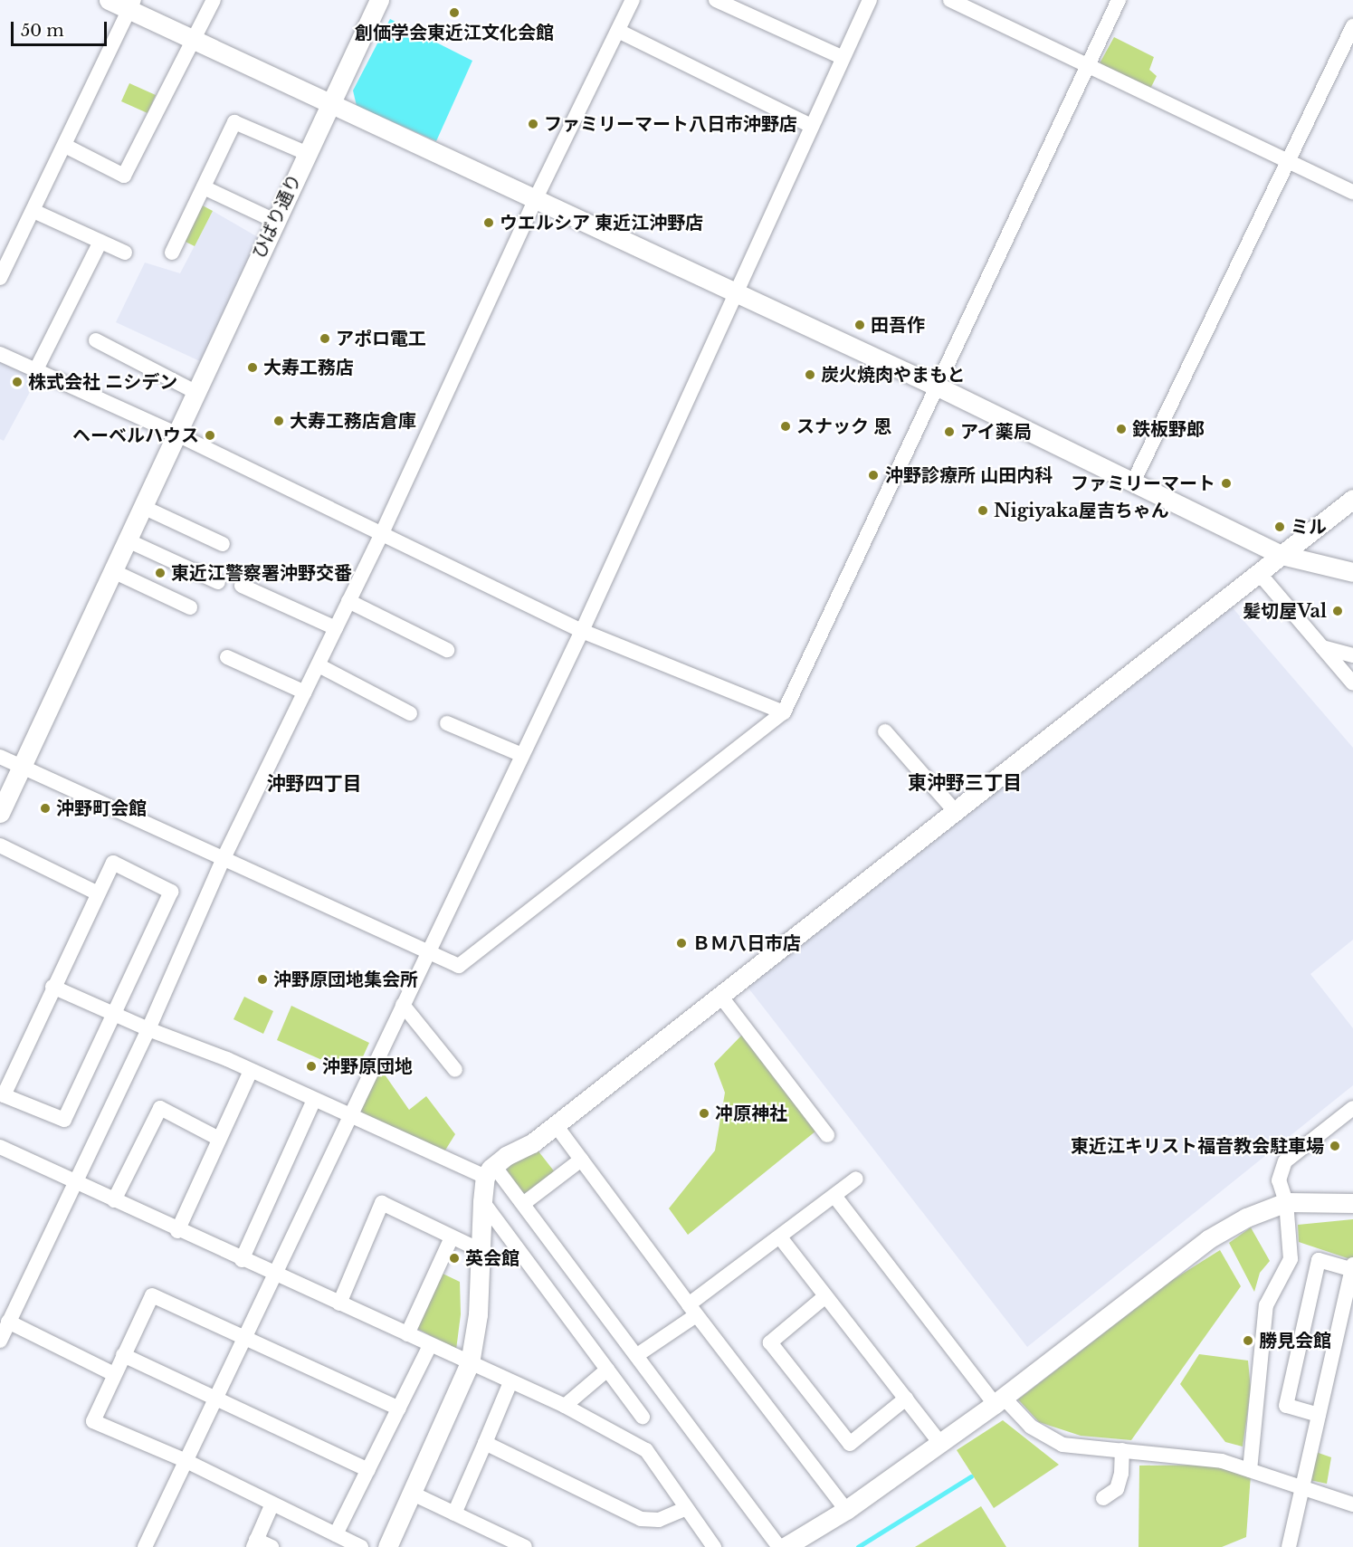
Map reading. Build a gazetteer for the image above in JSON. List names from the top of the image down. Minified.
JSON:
{"streets":{"street":["ひばり通り"]},"districts":["東沖野三丁目","沖野四丁目"],"places":["創価学会東近江文化会館","ファミリーマート八日市沖野店","ウエルシア 東近江沖野店","田吾作","アポロ電工","大寿工務店","炭火焼肉やまもと","株式会社 ニシデン","大寿工務店倉庫","スナック 恩","鉄板野郎","アイ薬局","ヘーベルハウス","沖野診療所 山田内科","ファミリーマート","Nigiyaka屋吉ちゃん","ミル","東近江警察署沖野交番","髪切屋Val","沖野町会館","ＢＭ八日市店","沖野原団地集会所","沖野原団地","冲原神社","東近江キリスト福音教会駐車場","英会館","勝見会館"],"scale_bar":"50 m"}
